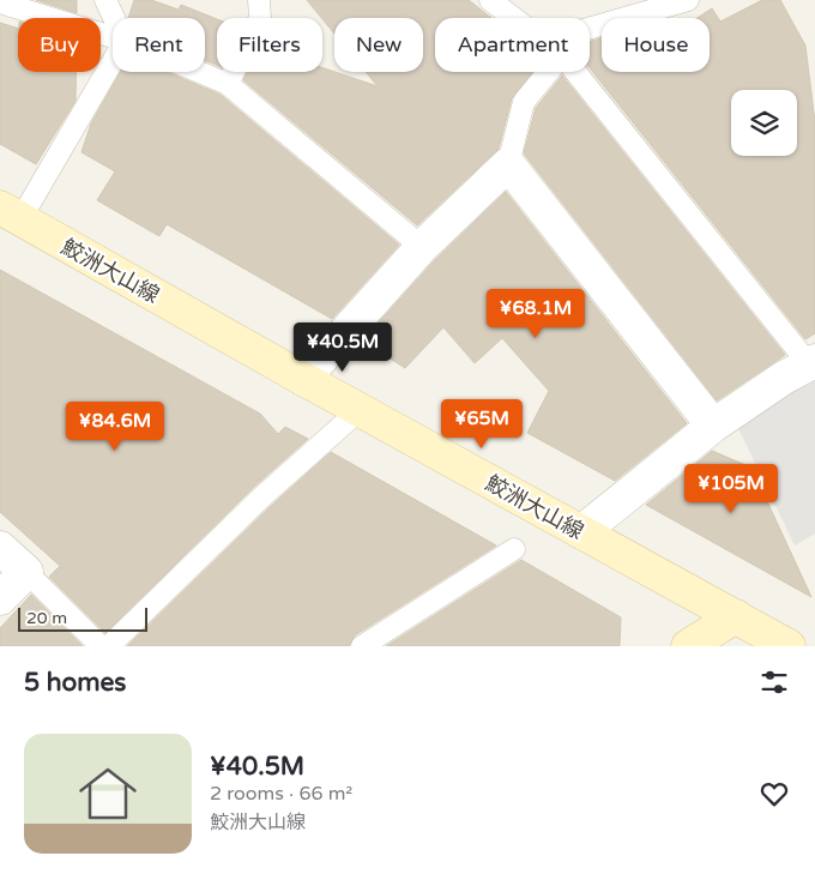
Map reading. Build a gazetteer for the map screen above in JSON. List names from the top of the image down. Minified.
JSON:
{"streets":{"main road":["鮫洲大山線"]},"scale_bar":"20 m","page":{"chip":["Buy","Rent","Filters","New","Apartment","House"],"price":["¥68.1M","¥40.5M","¥65M","¥84.6M","¥105M"],"scale":"20 m","heading":"5 homes","list":[{"name":"¥40.5M","note":"2 rooms · 66 m² · 鮫洲大山線"}]}}
